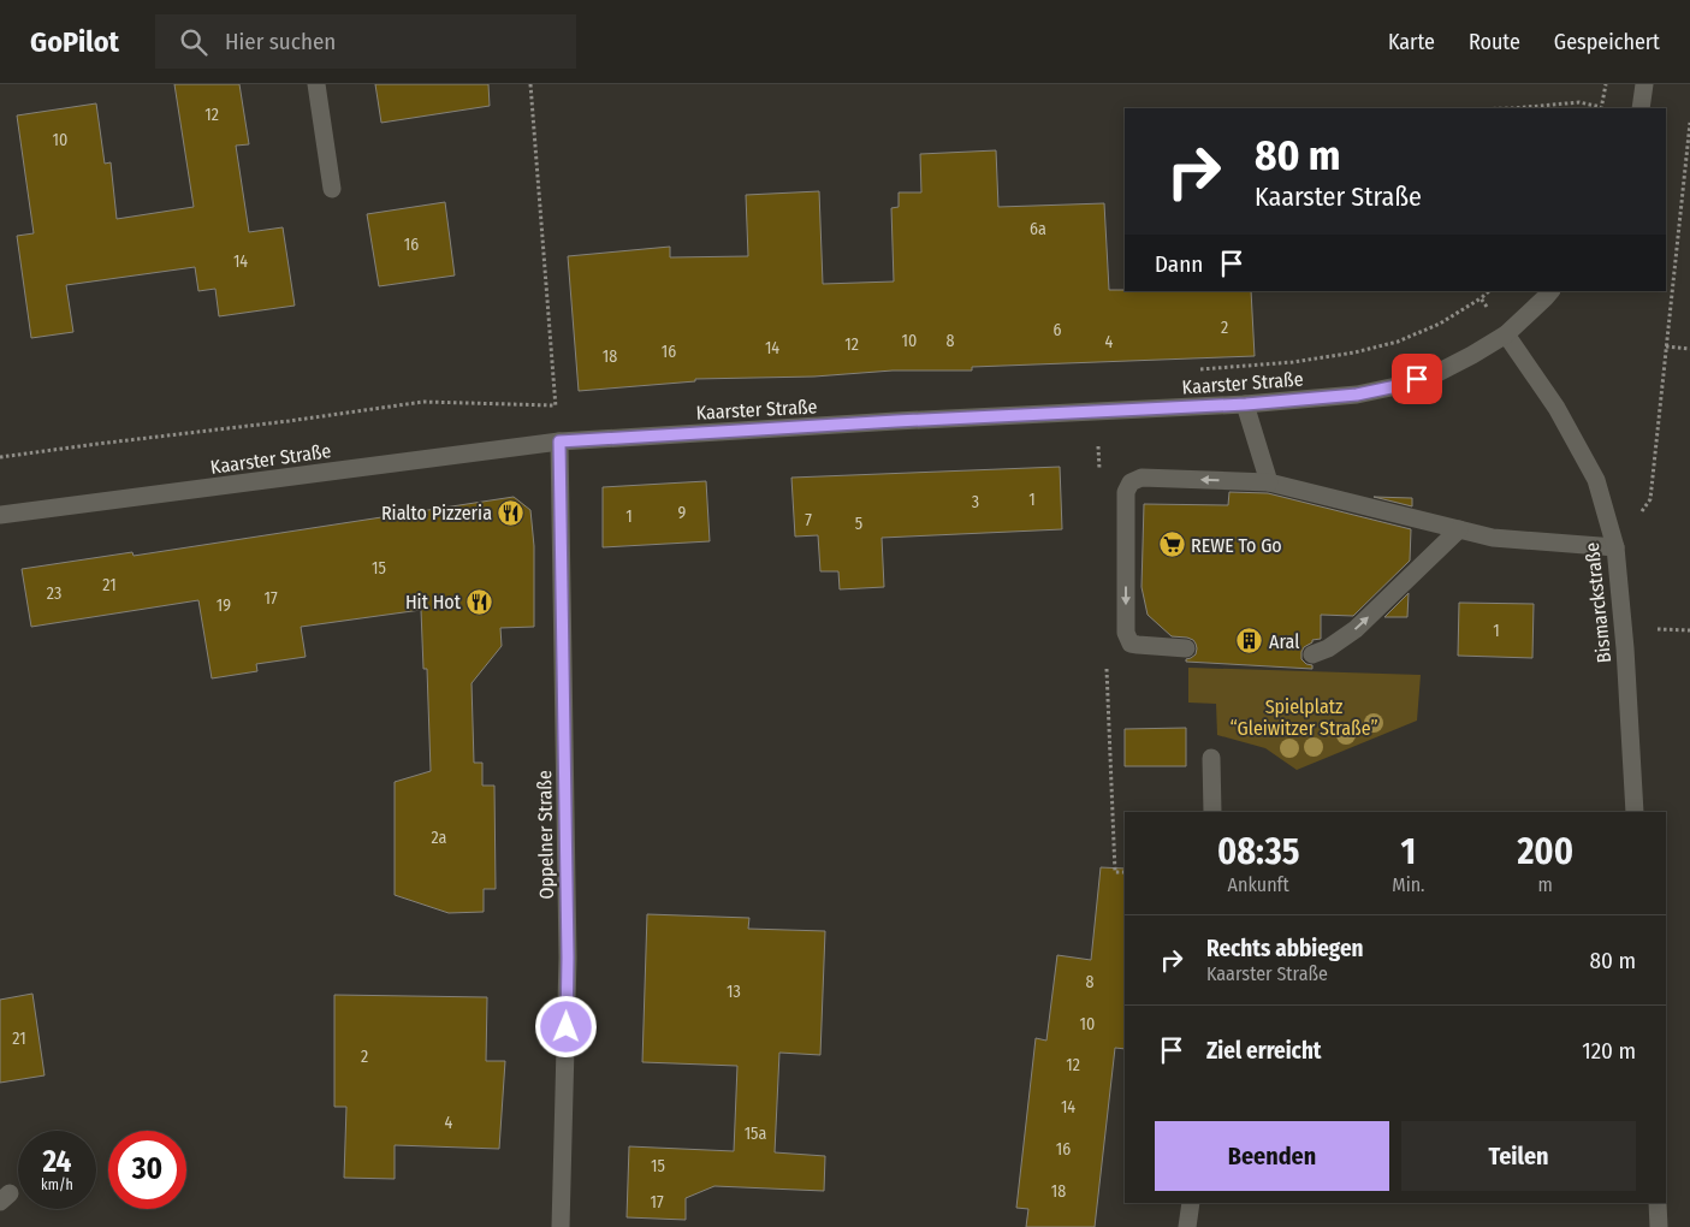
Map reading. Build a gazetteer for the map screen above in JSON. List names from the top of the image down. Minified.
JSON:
{"streets":{"main road":["Kaarster Straße","Bismarckstraße","Oppelner Straße"]},"crossings":[["Kaarster Straße","Bismarckstraße"],["Kaarster Straße","Oppelner Straße"]],"parks":["Spielplatz “Gleiwitzer Straße”"],"places":{"restaurant":["Rialto Pizzeria","Hit Hot"],"supermarket":["REWE To Go"],"building":["Aral"]},"house_numbers":["12","10","6a","16","14","2","6","10","8","4","12","14","16","18","1","3","9","1","7","5","15","21","23","17","19","1","2a","8","13","10","21","2","12","14","4","15a","16","15","18","17"],"page":{"header":"GoPilot","search":"Hier suchen","nav":["Karte","Route","Gespeichert"],"turn":["80 m","Kaarster Straße"],"then":"Dann","eta":["08:35","Ankunft","1","Min.","200","m"],"list":[{"name":"Rechts abbiegen","note":"Kaarster Straße","value":"80 m"},{"name":"Ziel erreicht","value":"120 m"}],"buttons":["Beenden","Teilen"],"speed":"24 km/h","limit":"30"}}
